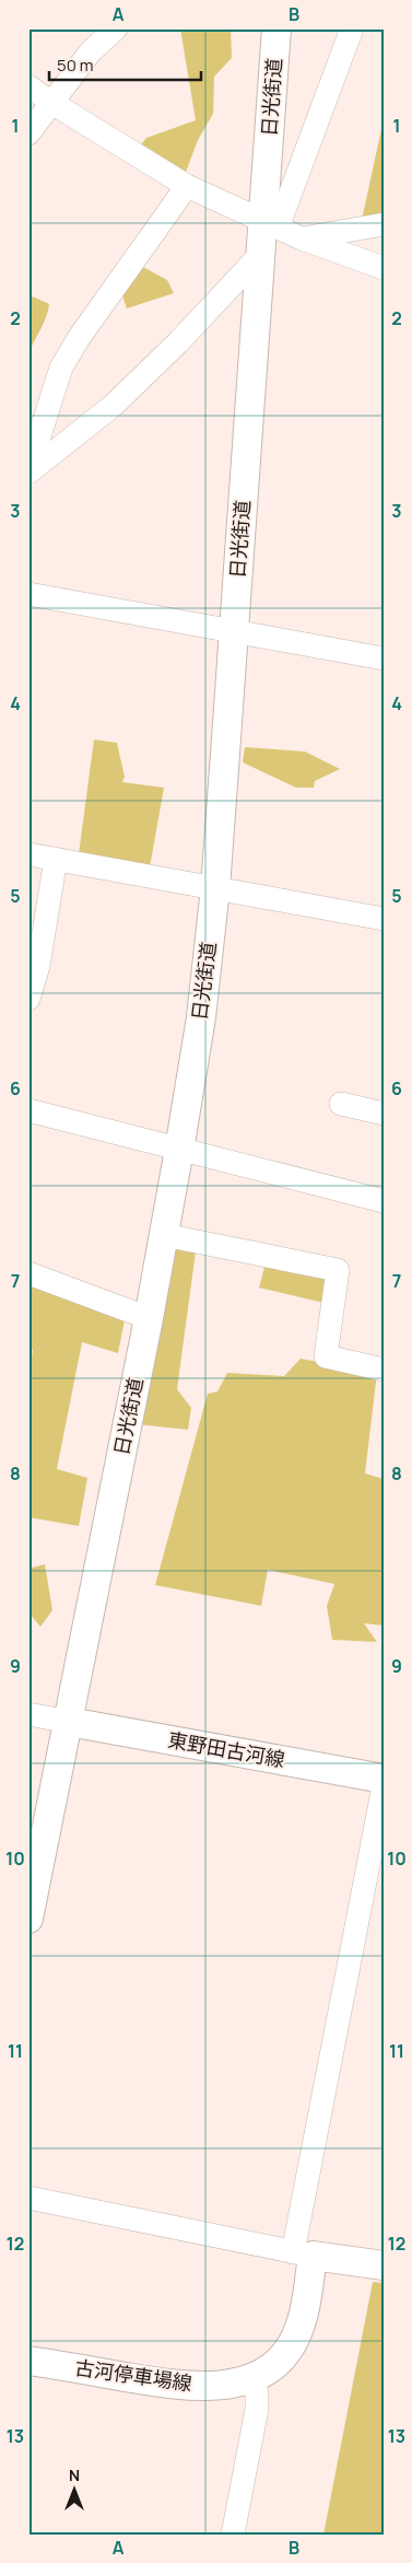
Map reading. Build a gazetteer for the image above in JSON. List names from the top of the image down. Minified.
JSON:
{"streets":{"main road":["日光街道","東野田古河線","古河停車場線"]},"crossings":[["日光街道","東野田古河線"]],"scale_bar":"50 m","north":"top","grid":{"columns":["A","B"],"rows":["1","2","3","4","5","6","7","8","9","10","11","12","13"]}}
